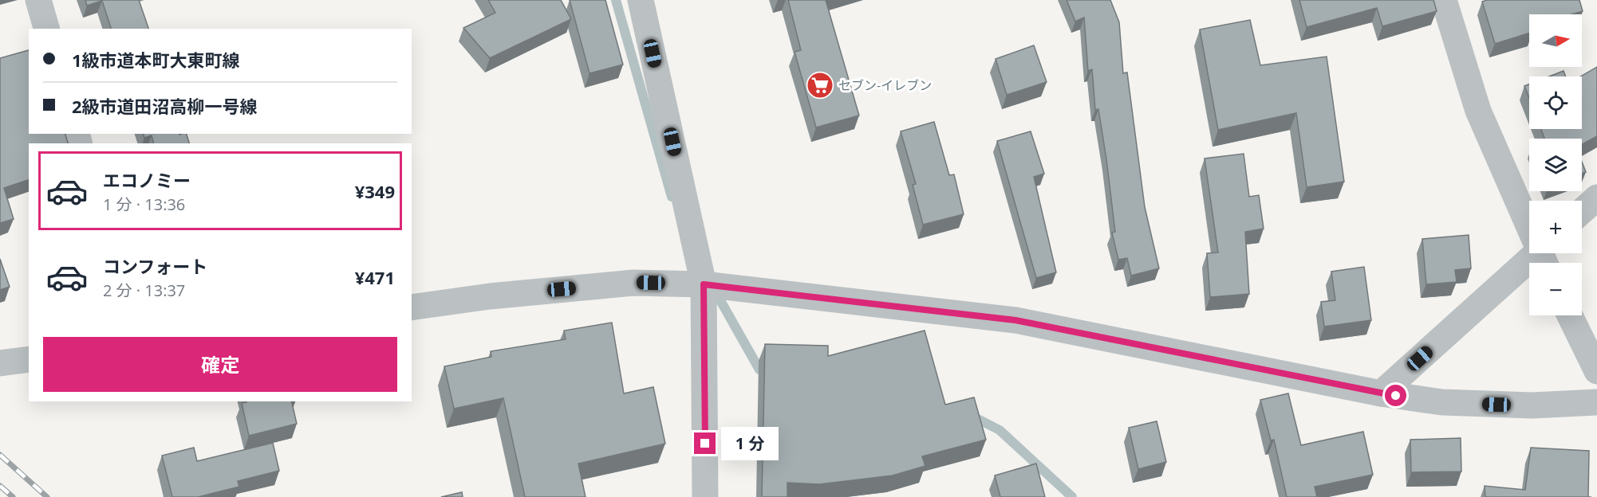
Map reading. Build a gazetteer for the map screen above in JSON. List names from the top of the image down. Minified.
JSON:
{"places":{"supermarket":["セブン-イレブン"]},"north":"right","page":{"map_buttons":["+","−"],"banner":["1級市道本町大東町線","2級市道田沼高柳一号線"],"list":[{"name":"エコノミー","note":"1 分 · 13:36","value":"¥349"},{"name":"コンフォート","note":"2 分 · 13:37","value":"¥471"}],"buttons":"確定","bubble":"1 分"}}
